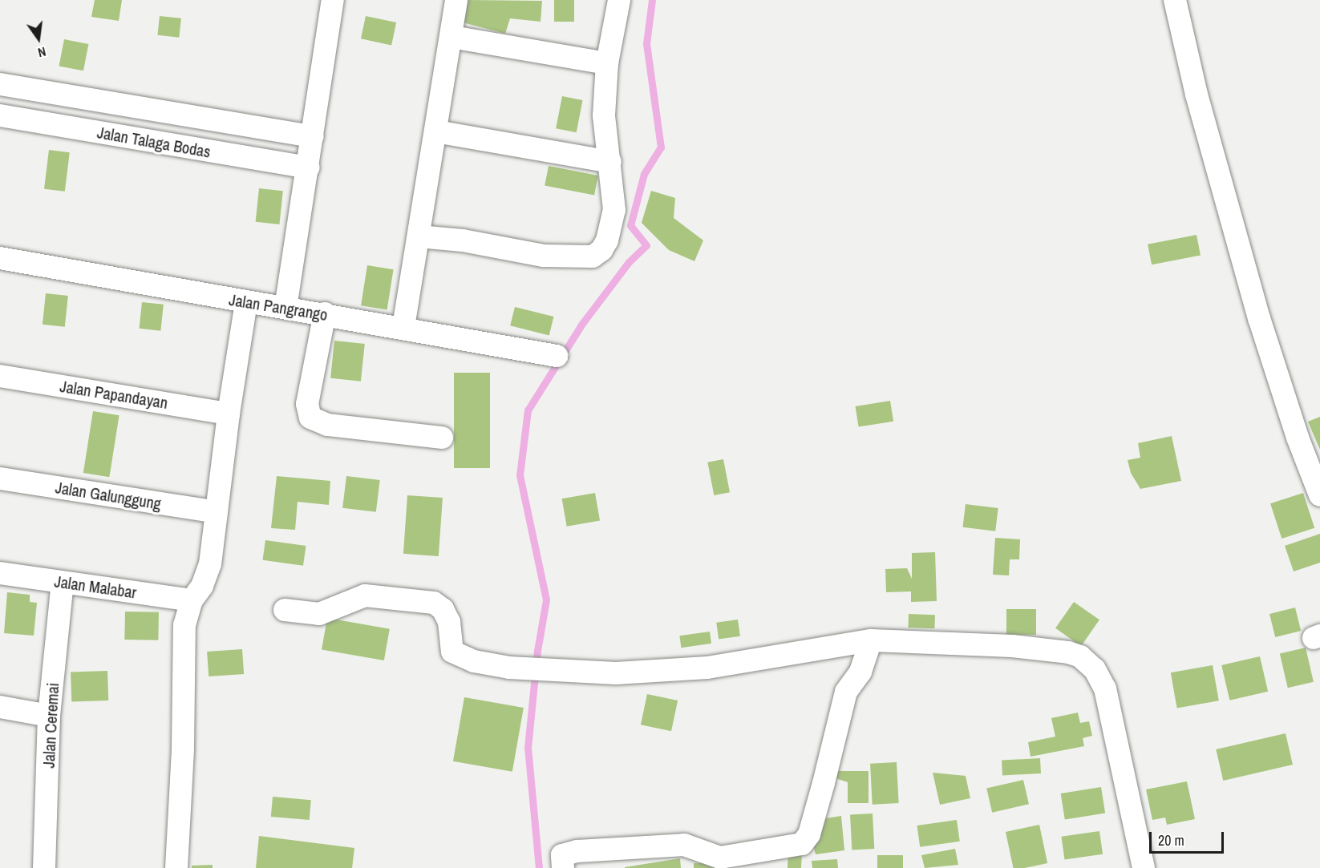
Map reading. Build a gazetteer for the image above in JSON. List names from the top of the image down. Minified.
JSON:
{"streets":{"street":["Jalan Talaga Bodas","Jalan Pangrango","Jalan Papandayan","Jalan Galunggung","Jalan Malabar","Jalan Ceremai"]},"crossings":[["Jalan Malabar","Jalan Ceremai"]],"scale_bar":"20 m","north":"bottom"}
